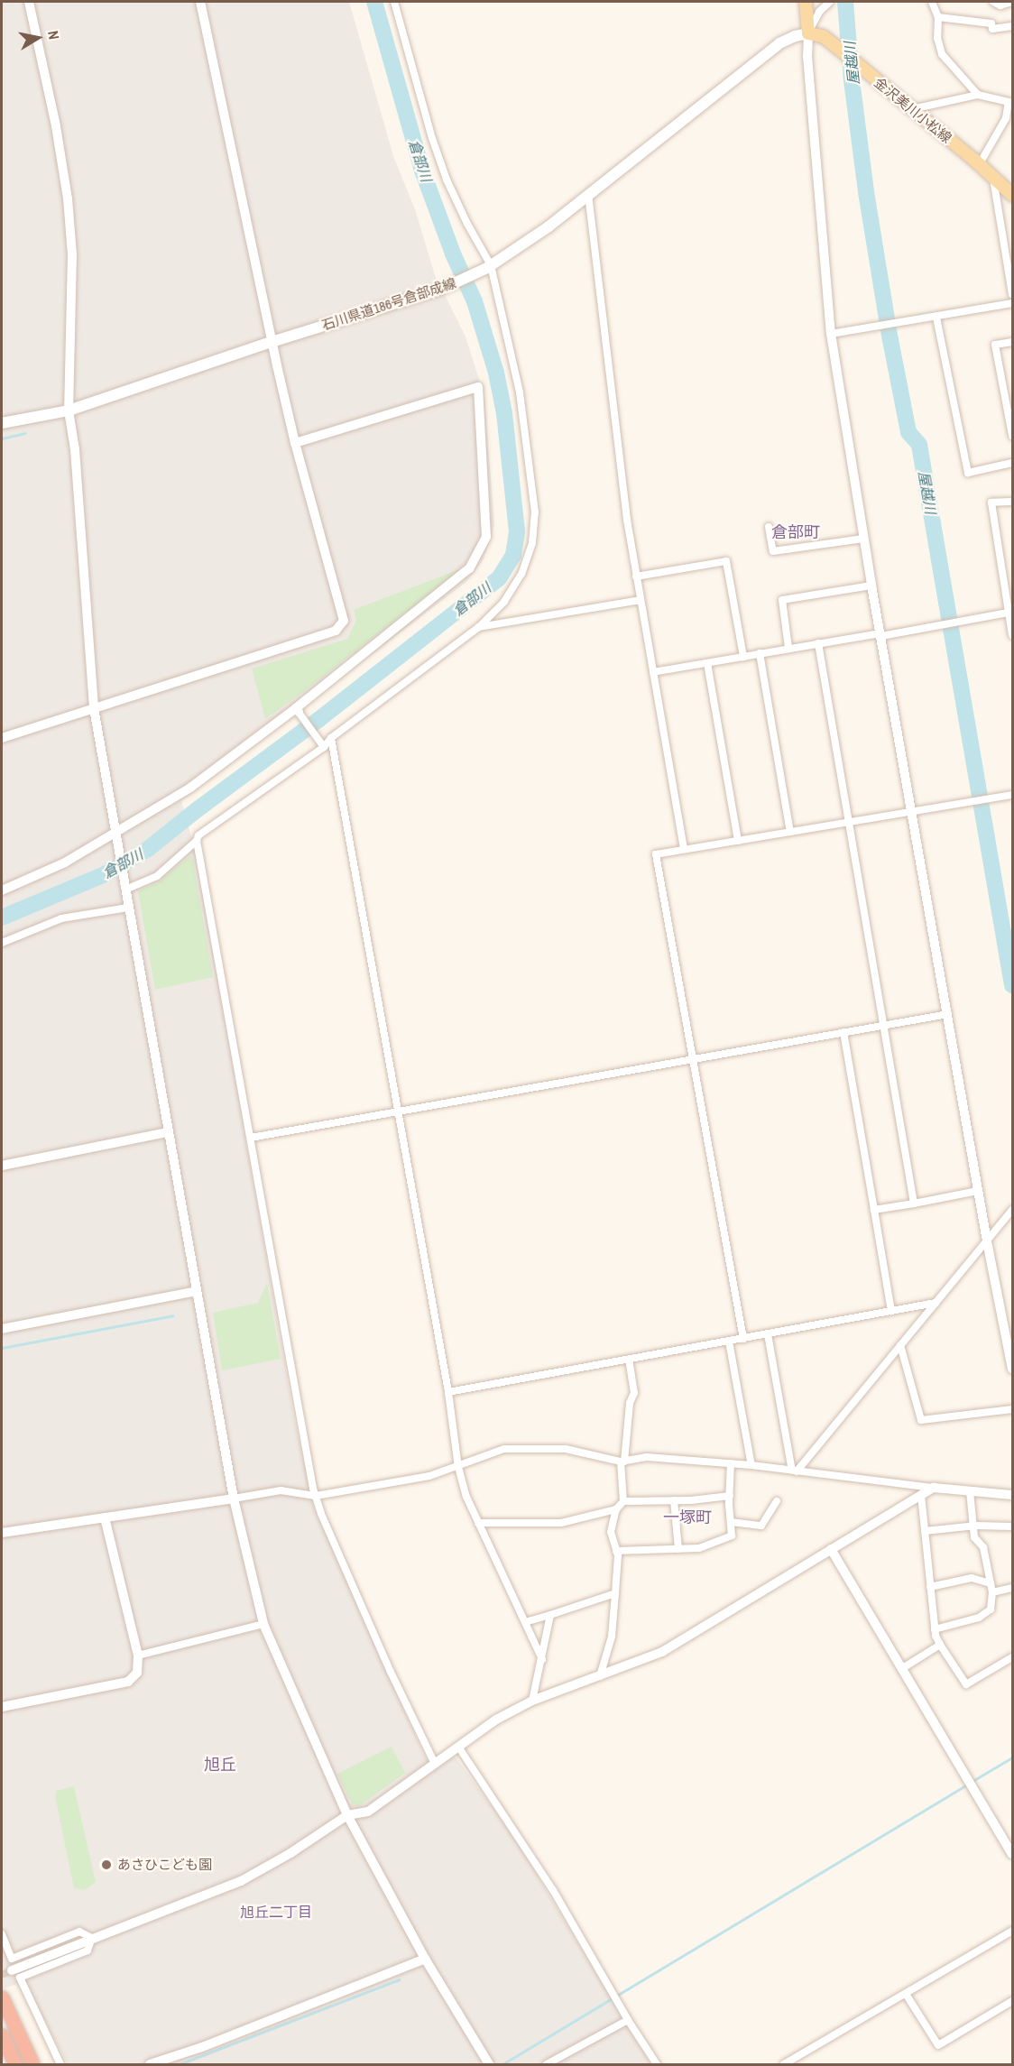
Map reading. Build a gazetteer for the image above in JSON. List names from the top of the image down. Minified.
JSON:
{"streets":{"main road":["金沢美川小松線","石川県道186号倉部成線"]},"crossings":[["金沢美川小松線","石川県道186号倉部成線"]],"districts":["倉部町","一塚町","旭丘","旭丘二丁目"],"water":["屋越川","倉部川"],"places":["あさひこども園"],"north":"right"}
